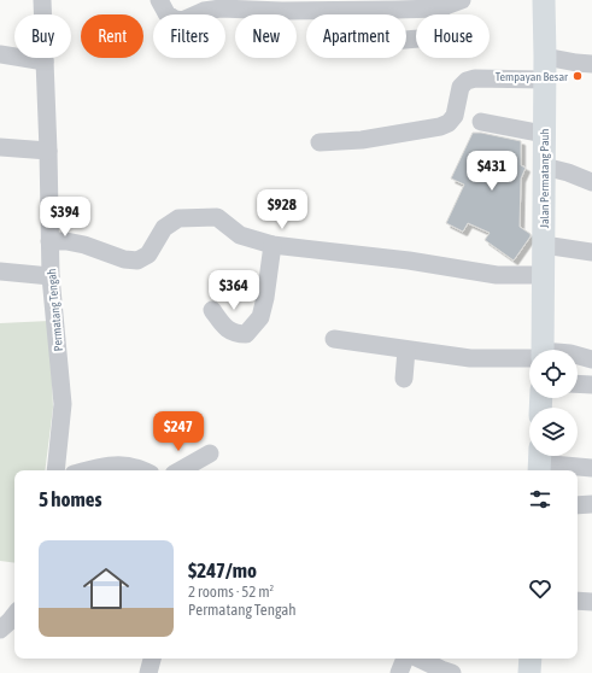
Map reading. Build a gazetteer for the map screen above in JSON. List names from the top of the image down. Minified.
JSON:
{"streets":{"main road":["Jalan Permatang Pauh"],"street":["Permatang Tengah"]},"places":["Tempayan Besar"],"page":{"chip":["Buy","Rent","Filters","New","Apartment","House"],"price":["$431","$928","$394","$364","$247"],"heading":"5 homes","list":[{"name":"$247/mo","note":"2 rooms · 52 m² · Permatang Tengah"}]}}
